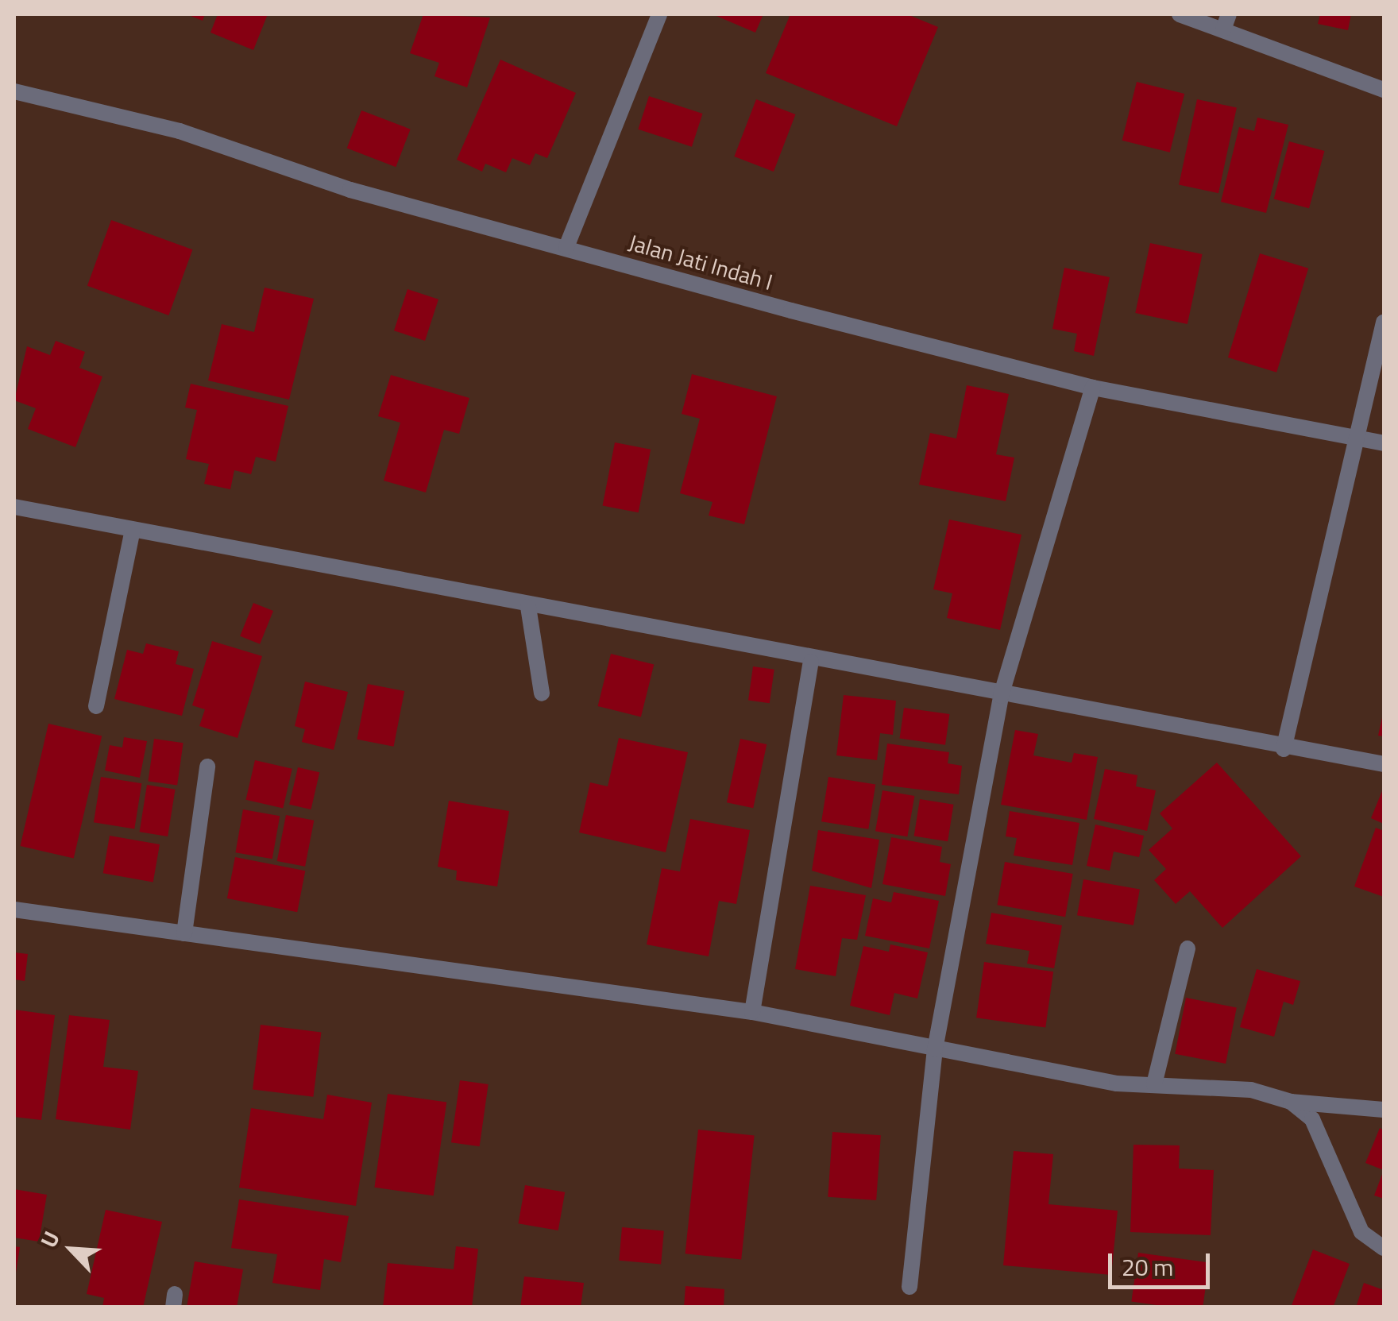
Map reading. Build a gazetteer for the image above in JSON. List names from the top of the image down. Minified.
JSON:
{"streets":{"street":["Jalan Jati Indah I"]},"scale_bar":"20 m","north":"top left"}
